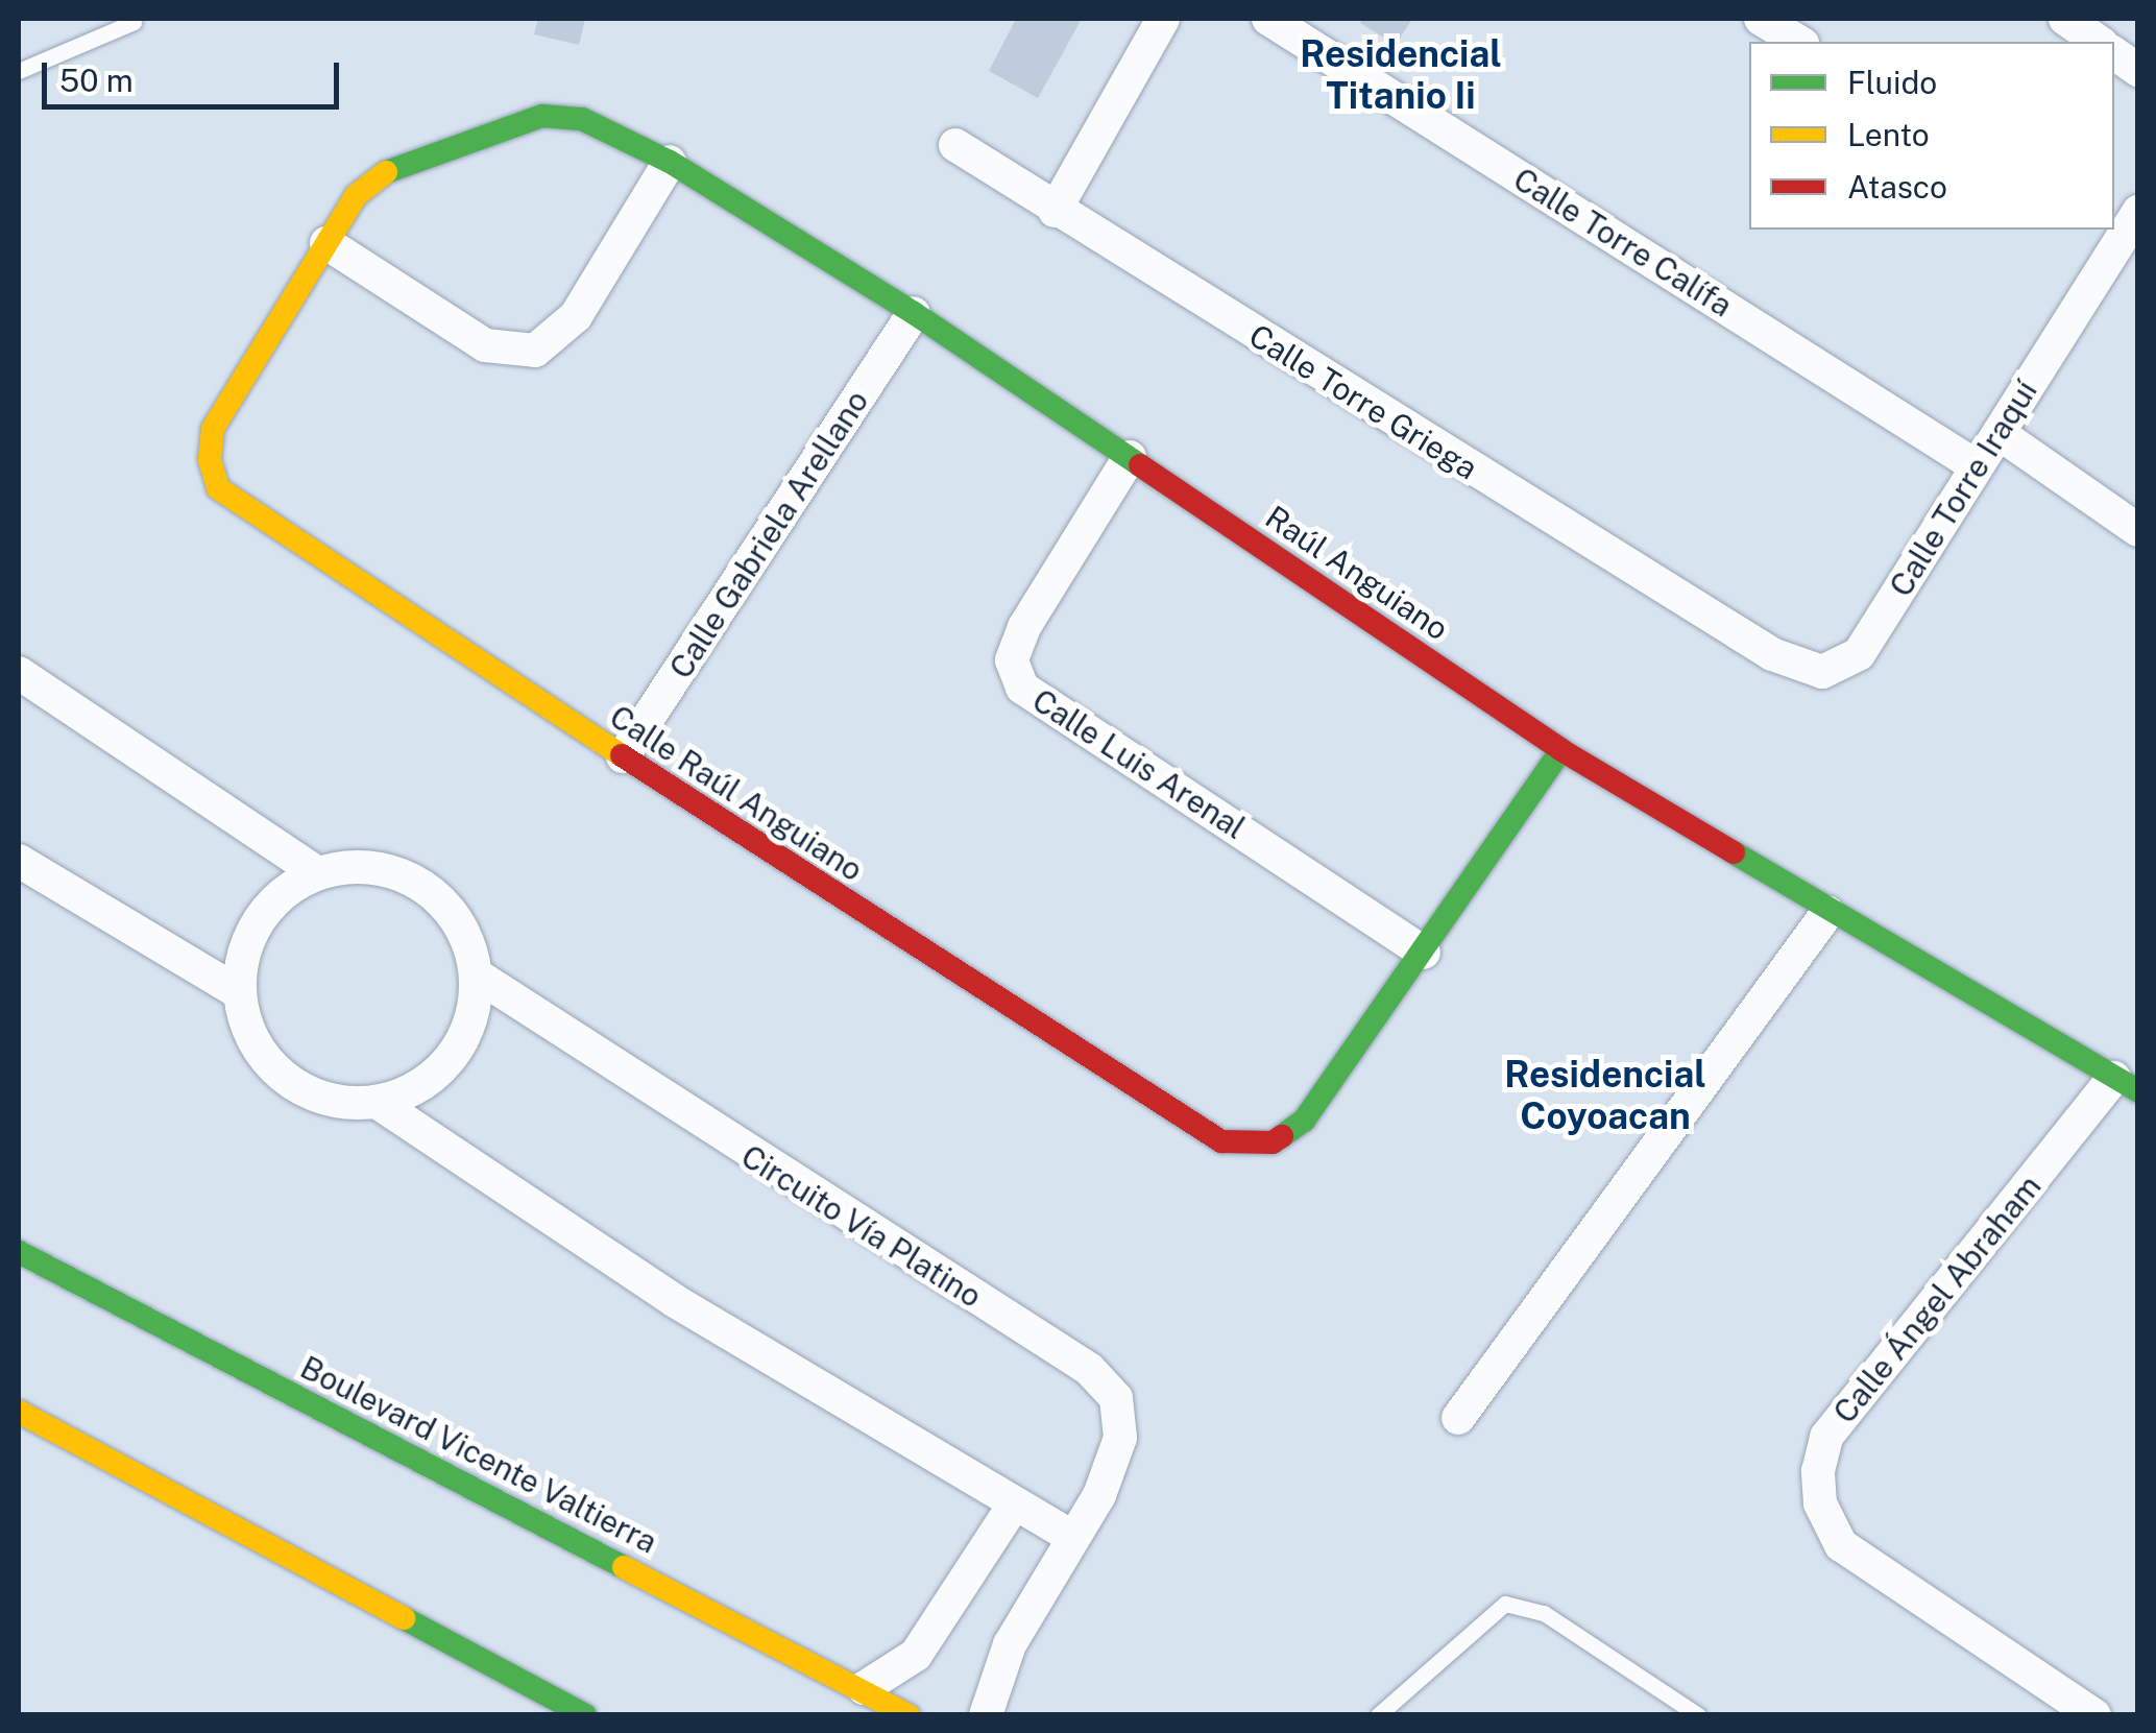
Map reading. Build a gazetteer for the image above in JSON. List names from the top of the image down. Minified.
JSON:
{"streets":{"street":["Calle Torre Calífa","Calle Torre Griega","Calle Torre Iraquí","Calle Gabriela Arellano","Raúl Anguiano","Calle Luis Arenal","Calle Raúl Anguiano","Circuito Vía Platino","Calle Ángel Abraham","Boulevard Vicente Valtierra"]},"crossings":[["Calle Torre Calífa","Calle Torre Iraquí"],["Calle Torre Griega","Calle Torre Iraquí"],["Calle Gabriela Arellano","Raúl Anguiano"],["Calle Gabriela Arellano","Calle Raúl Anguiano"],["Raúl Anguiano","Calle Luis Arenal"],["Raúl Anguiano","Calle Raúl Anguiano"],["Raúl Anguiano","Calle Ángel Abraham"],["Calle Luis Arenal","Calle Raúl Anguiano"]],"districts":["Residencial Titanio Ii","Residencial Coyoacan"],"legend":["Fluido","Lento","Atasco"],"scale_bar":"50 m"}
